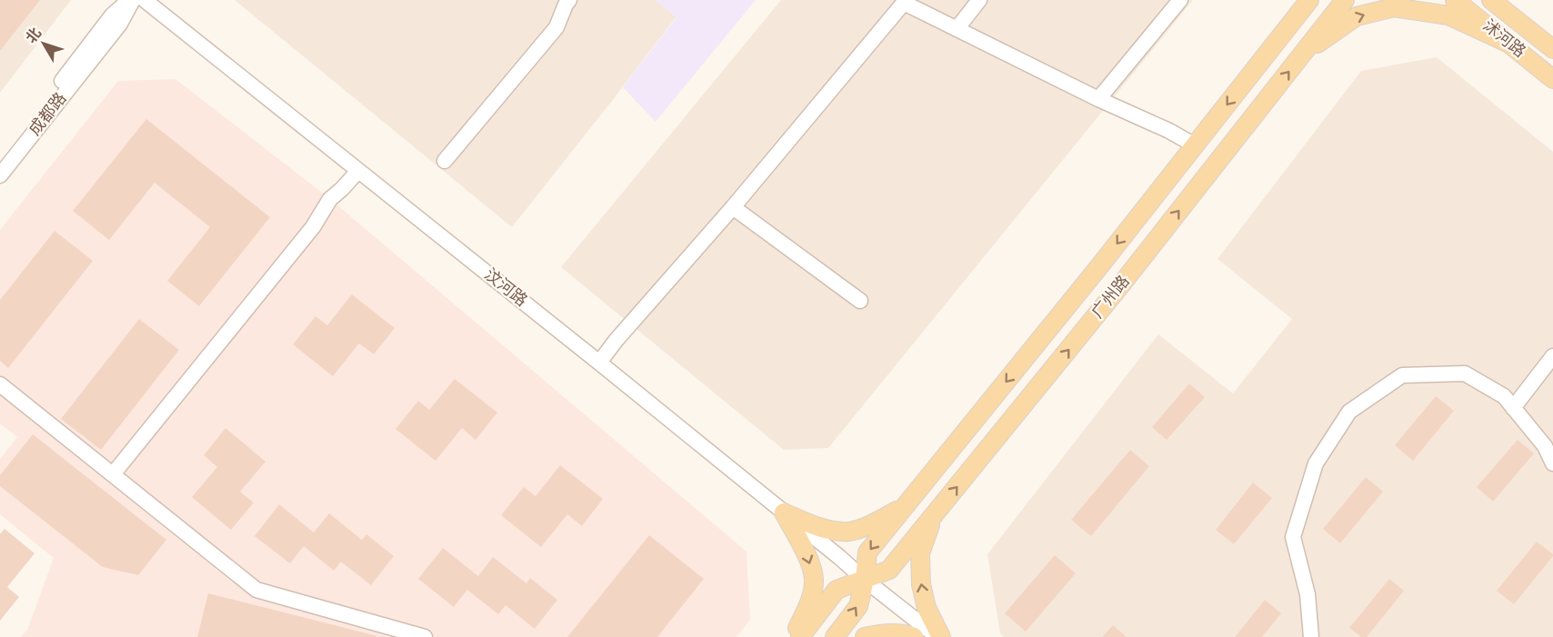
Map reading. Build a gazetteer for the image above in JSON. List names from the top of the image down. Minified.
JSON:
{"streets":{"main road":["沭河路","广州路"],"street":["成都路","汶河路"]},"crossings":[["汶河路","广州路"]],"north":"top left"}
